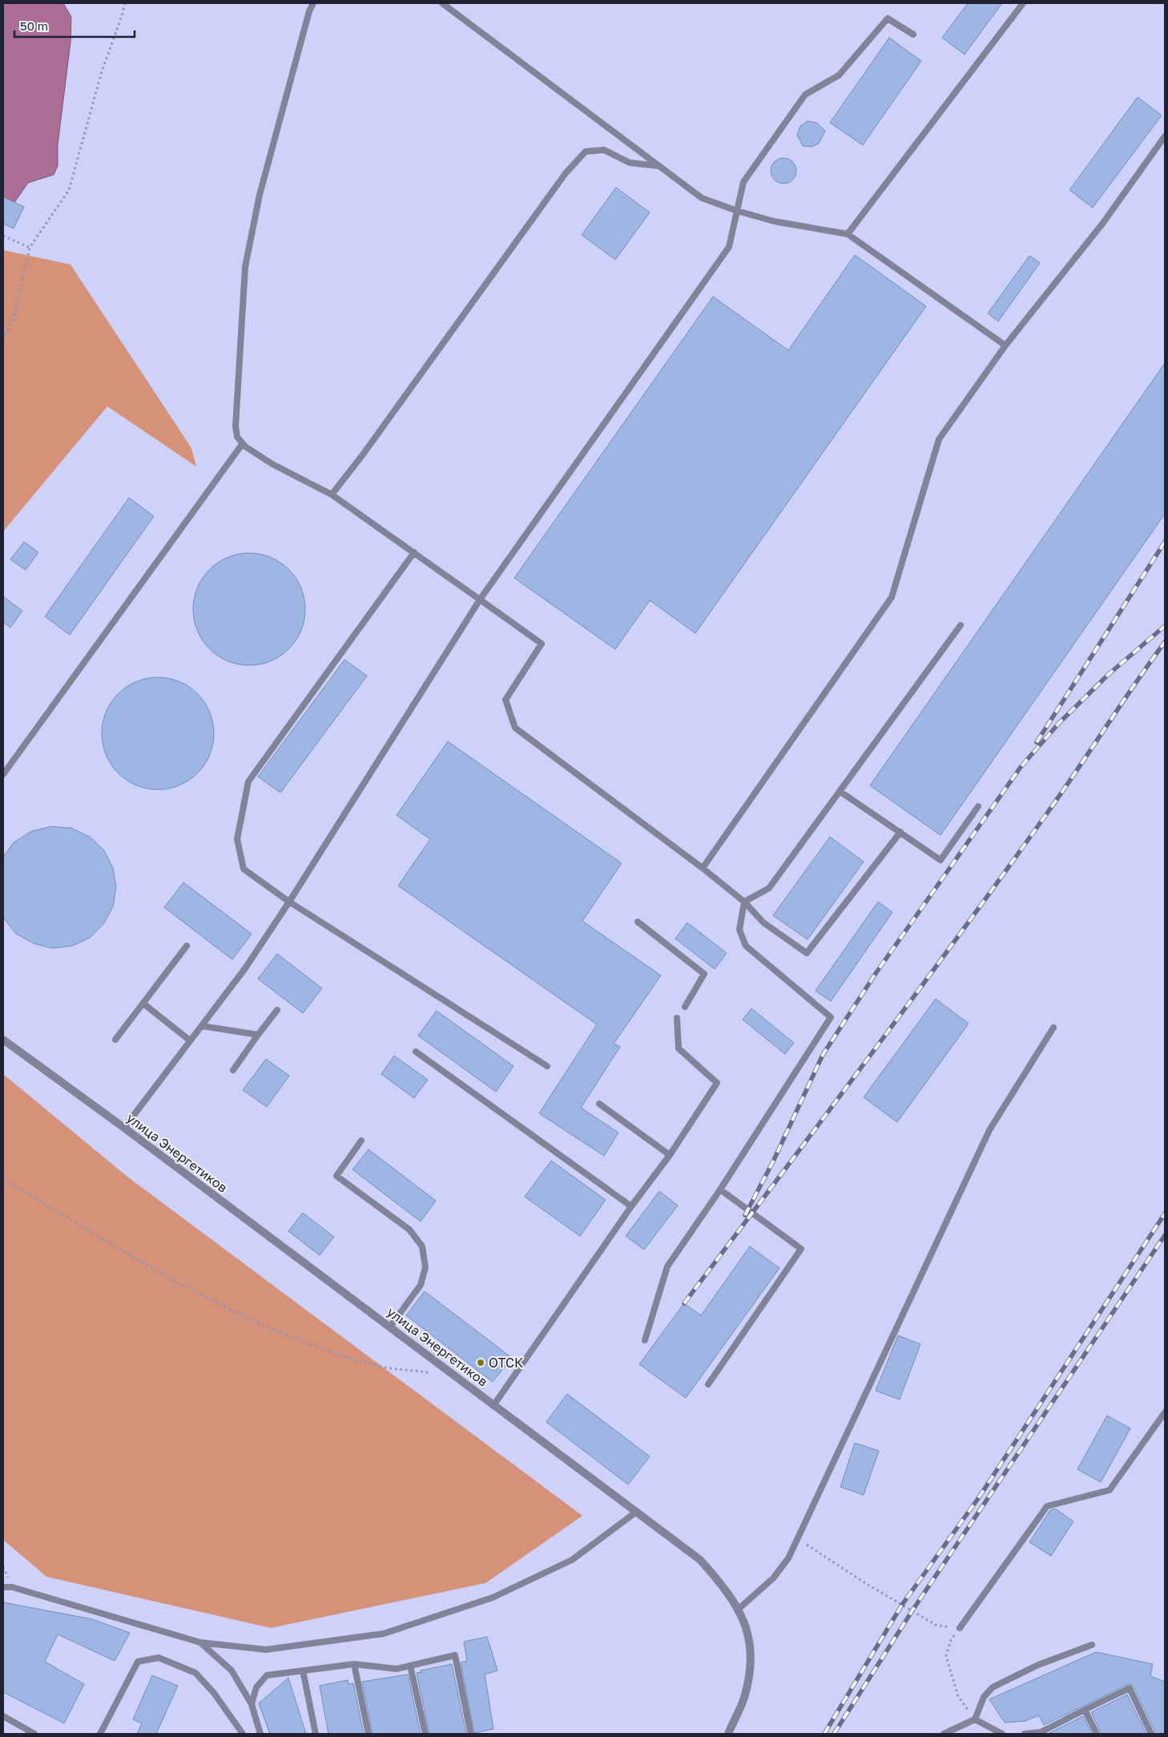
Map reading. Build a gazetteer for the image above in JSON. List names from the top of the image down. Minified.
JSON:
{"streets":{"street":["улица Энергетиков"]},"places":["ОТСК"],"scale_bar":"50 m"}
